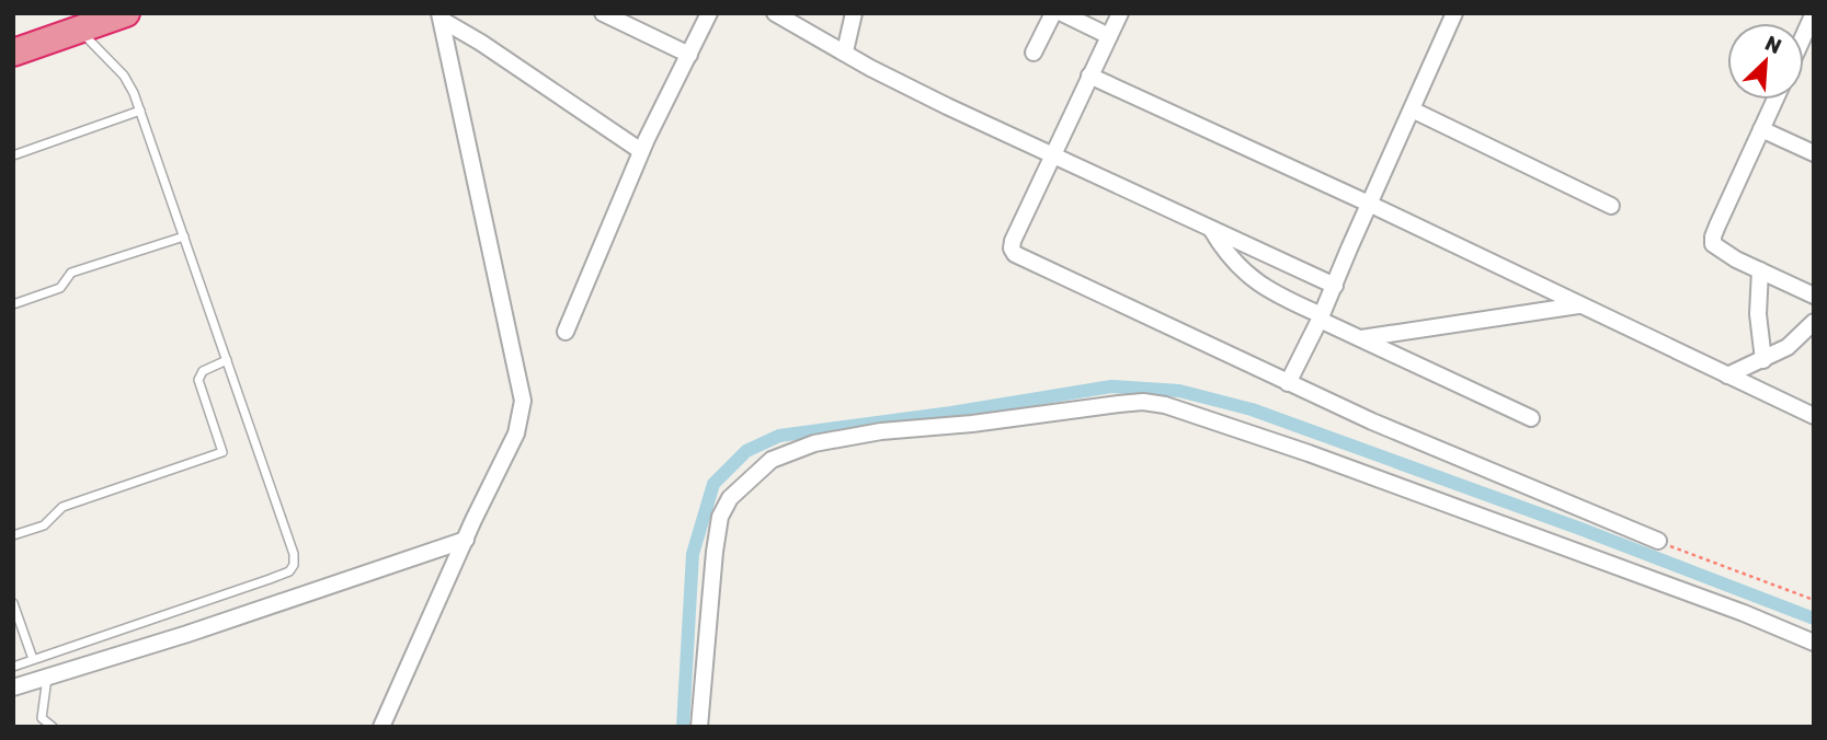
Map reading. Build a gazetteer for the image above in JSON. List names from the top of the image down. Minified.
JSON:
{"north":"top right"}
